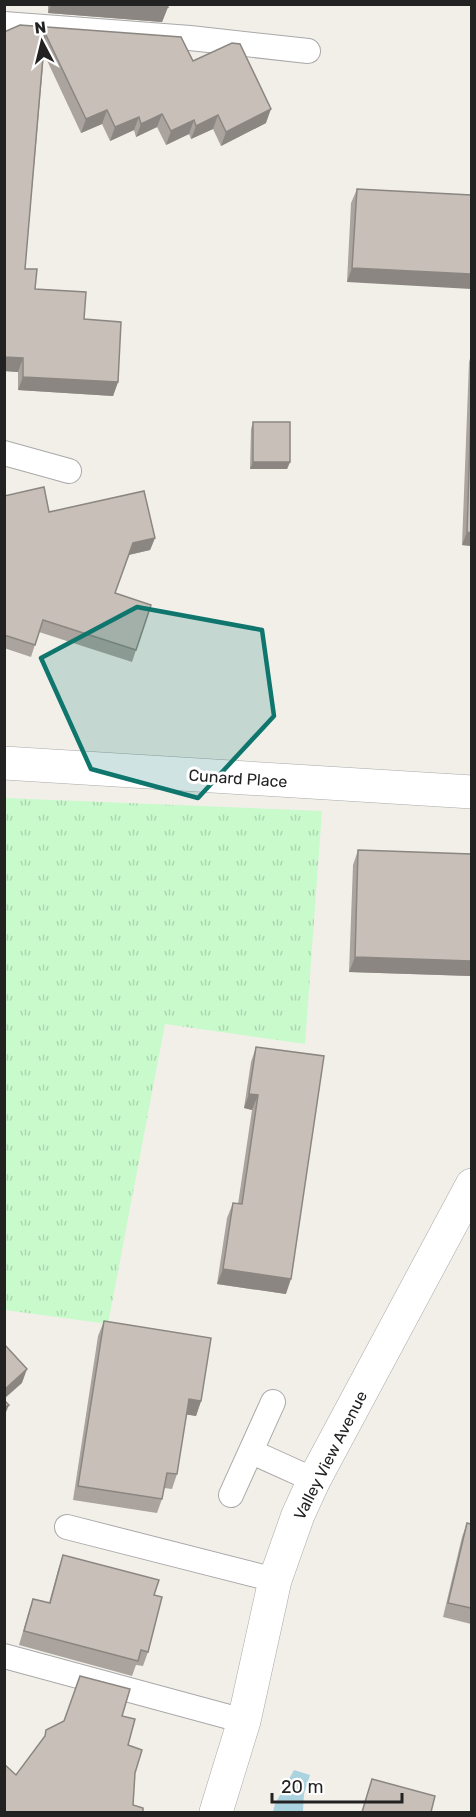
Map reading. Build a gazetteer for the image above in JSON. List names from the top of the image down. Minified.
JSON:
{"streets":{"street":["Cunard Place","Valley View Avenue"]},"scale_bar":"20 m","north":"top"}
